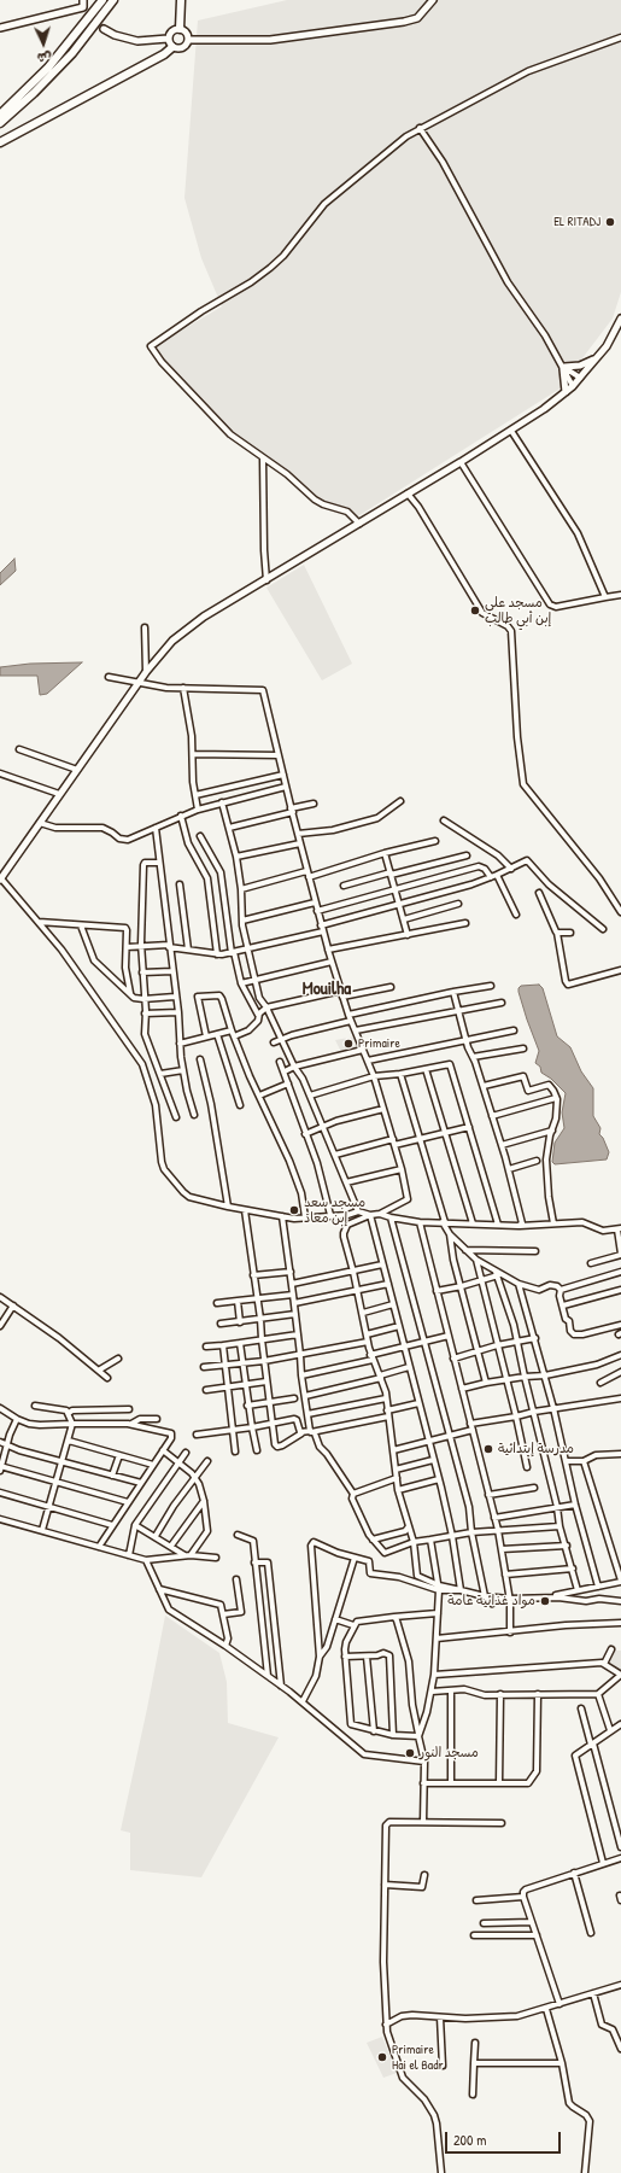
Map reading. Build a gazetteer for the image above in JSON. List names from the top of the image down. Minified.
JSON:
{"districts":["Mouilha"],"places":["EL RITADJ","مسجد علي إبن أبي طالب","Primaire","مسجد سعد إبن معاذ","مدرسة إبتدائية","مواد غذائية عامة","مسجد النور","Primaire Hai el Badr"],"scale_bar":"200 m","north":"bottom"}
